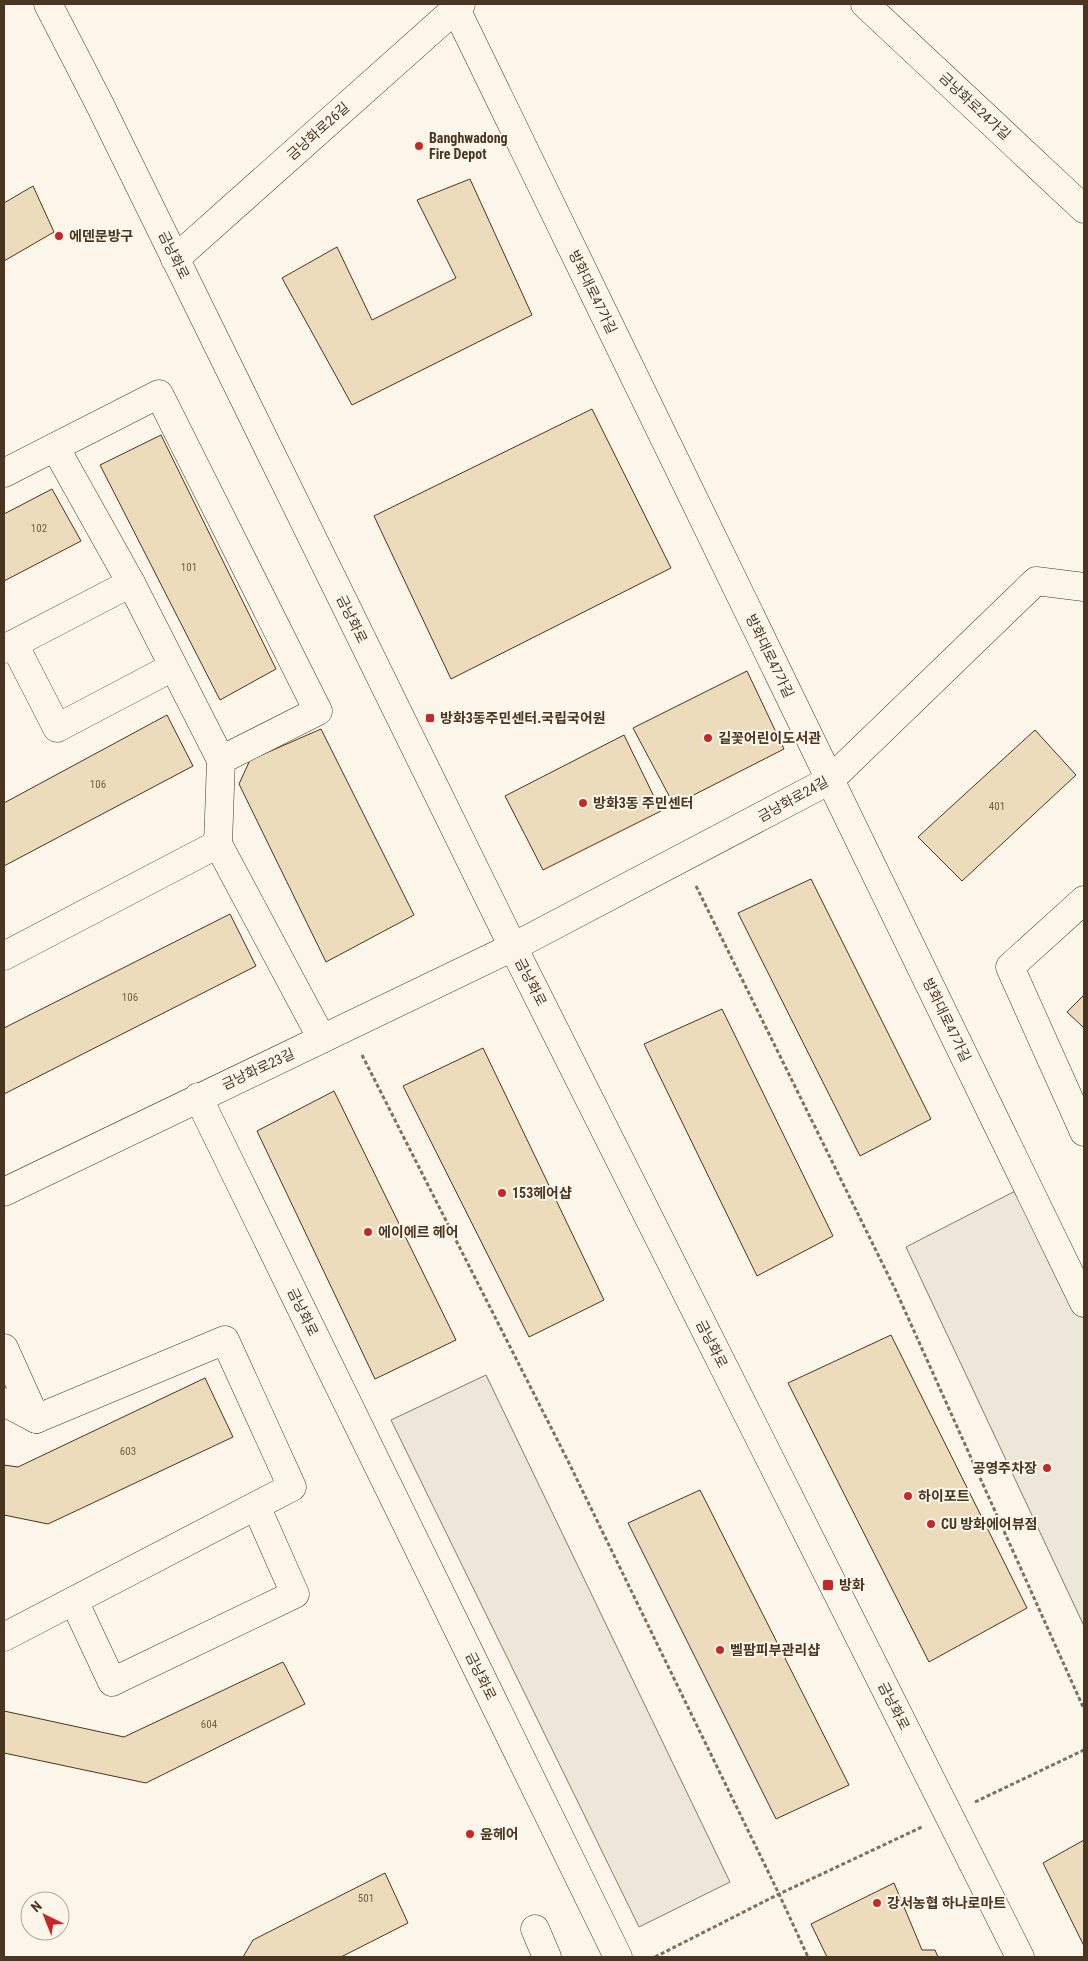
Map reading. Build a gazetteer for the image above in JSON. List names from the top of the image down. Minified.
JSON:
{"streets":{"street":["금낭화로24가길","금낭화로26길","금낭화로","방화대로47가길","금낭화로24길","금낭화로23길"]},"crossings":[["금낭화로26길","금낭화로"],["금낭화로26길","방화대로47가길"],["금낭화로","금낭화로24길"],["금낭화로","금낭화로23길"],["방화대로47가길","금낭화로24길"],["금낭화로24길","금낭화로23길"]],"places":{"other":["Banghwadong Fire Depot","에덴문방구","길꽃어린이도서관","방화3동 주민센터","153헤어샵","에이에르 헤어","공영주차장","하이포트","CU 방화에어뷰점","벨팜피부관리샵","윤헤어","강서농협 하나로마트"],"transit":["방화3동주민센터.국립국어원","방화"]},"house_numbers":["102","101","106","401","106","603","604","501"],"north":"top left"}
